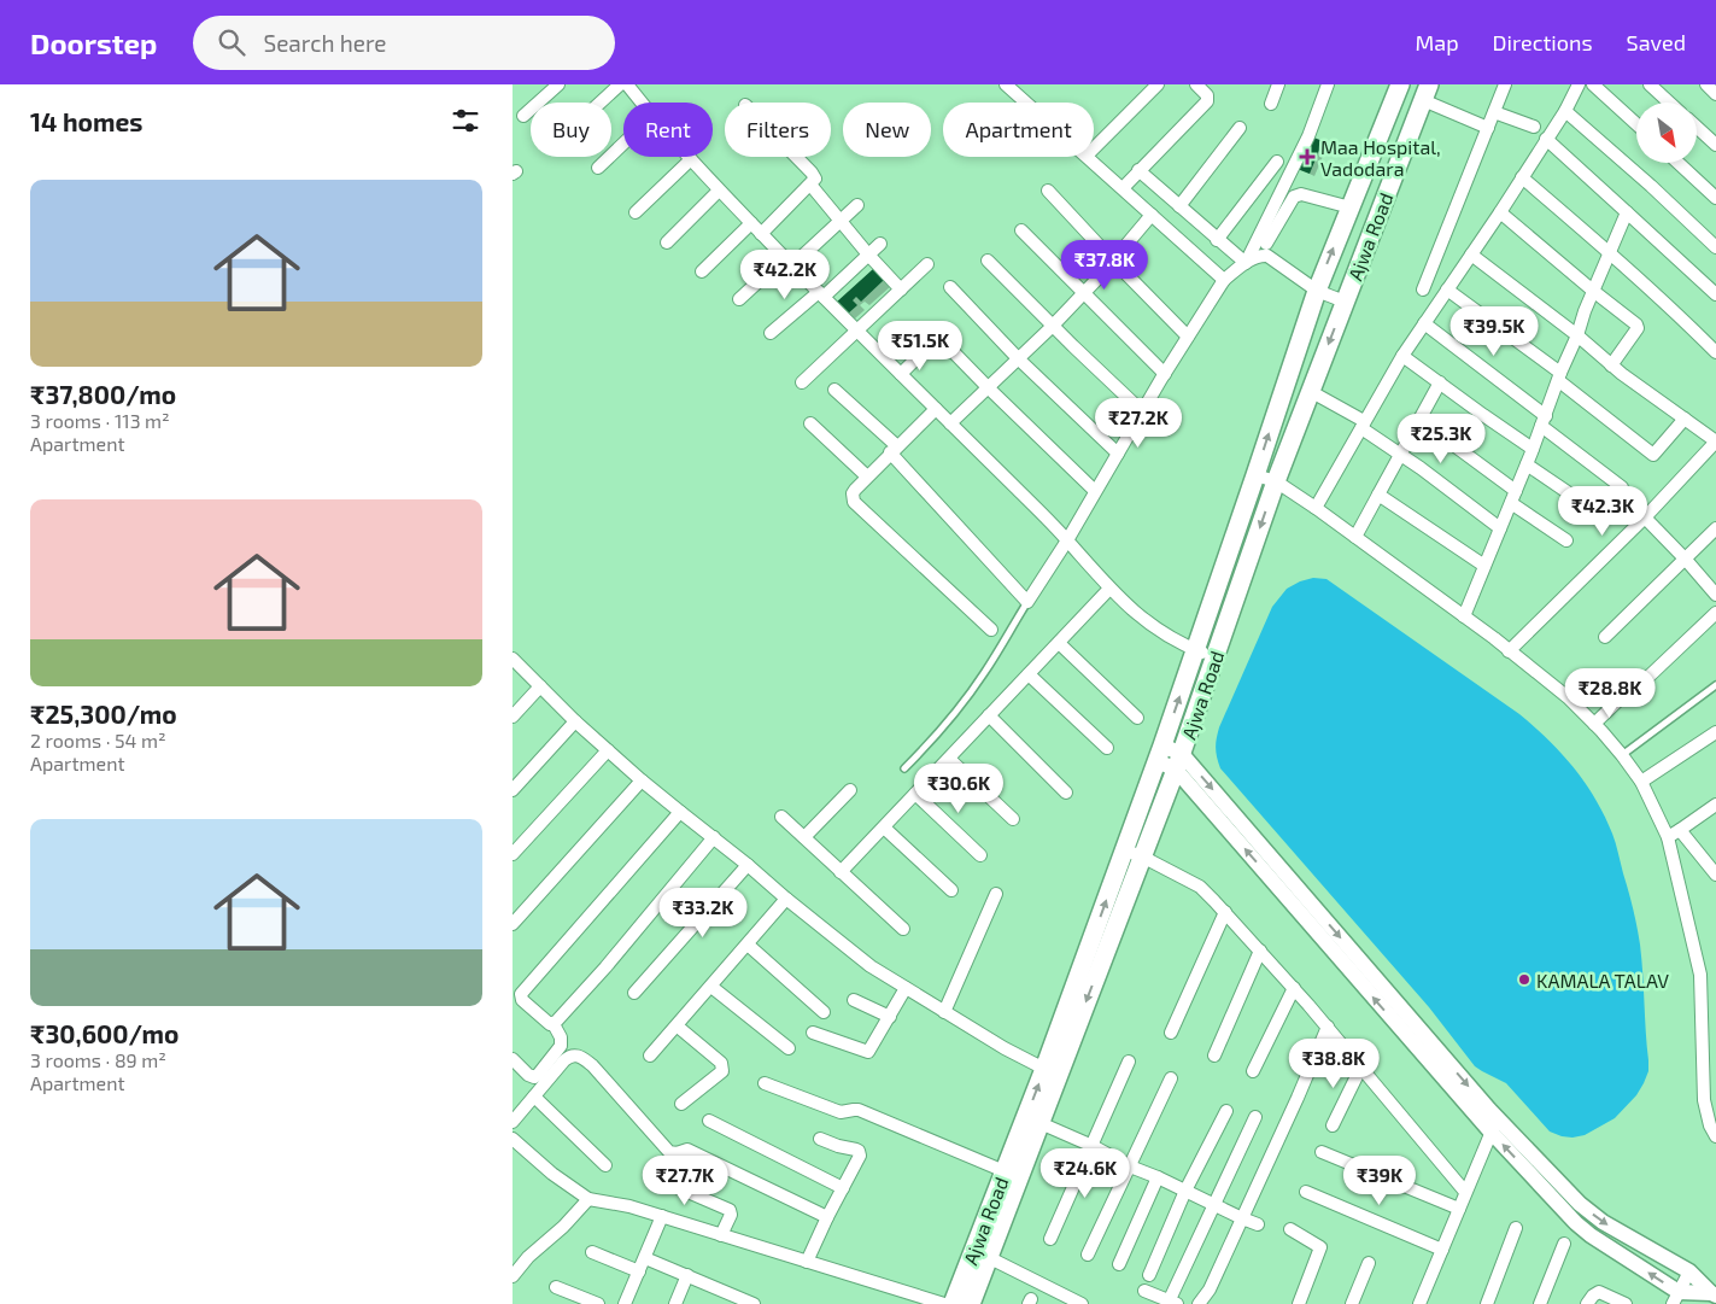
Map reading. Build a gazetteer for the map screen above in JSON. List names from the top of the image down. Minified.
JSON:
{"streets":{"main road":["Ajwa Road"]},"places":{"health":["Maa Hospital, Vadodara"],"other":["KAMALA TALAV"]},"north":"bottom right","page":{"header":"Doorstep","search":"Search here","nav":["Map","Directions","Saved"],"heading":"14 homes","chip":["Buy","Rent","Filters","New","Apartment"],"list":[{"name":"₹37,800/mo","note":"3 rooms · 113 m² · Apartment"},{"name":"₹25,300/mo","note":"2 rooms · 54 m² · Apartment"},{"name":"₹30,600/mo","note":"3 rooms · 89 m² · Apartment"}],"price":["₹37.8K","₹42.2K","₹39.5K","₹51.5K","₹27.2K","₹25.3K","₹42.3K","₹28.8K","₹30.6K","₹33.2K","₹38.8K","₹24.6K","₹27.7K","₹39K"]}}
